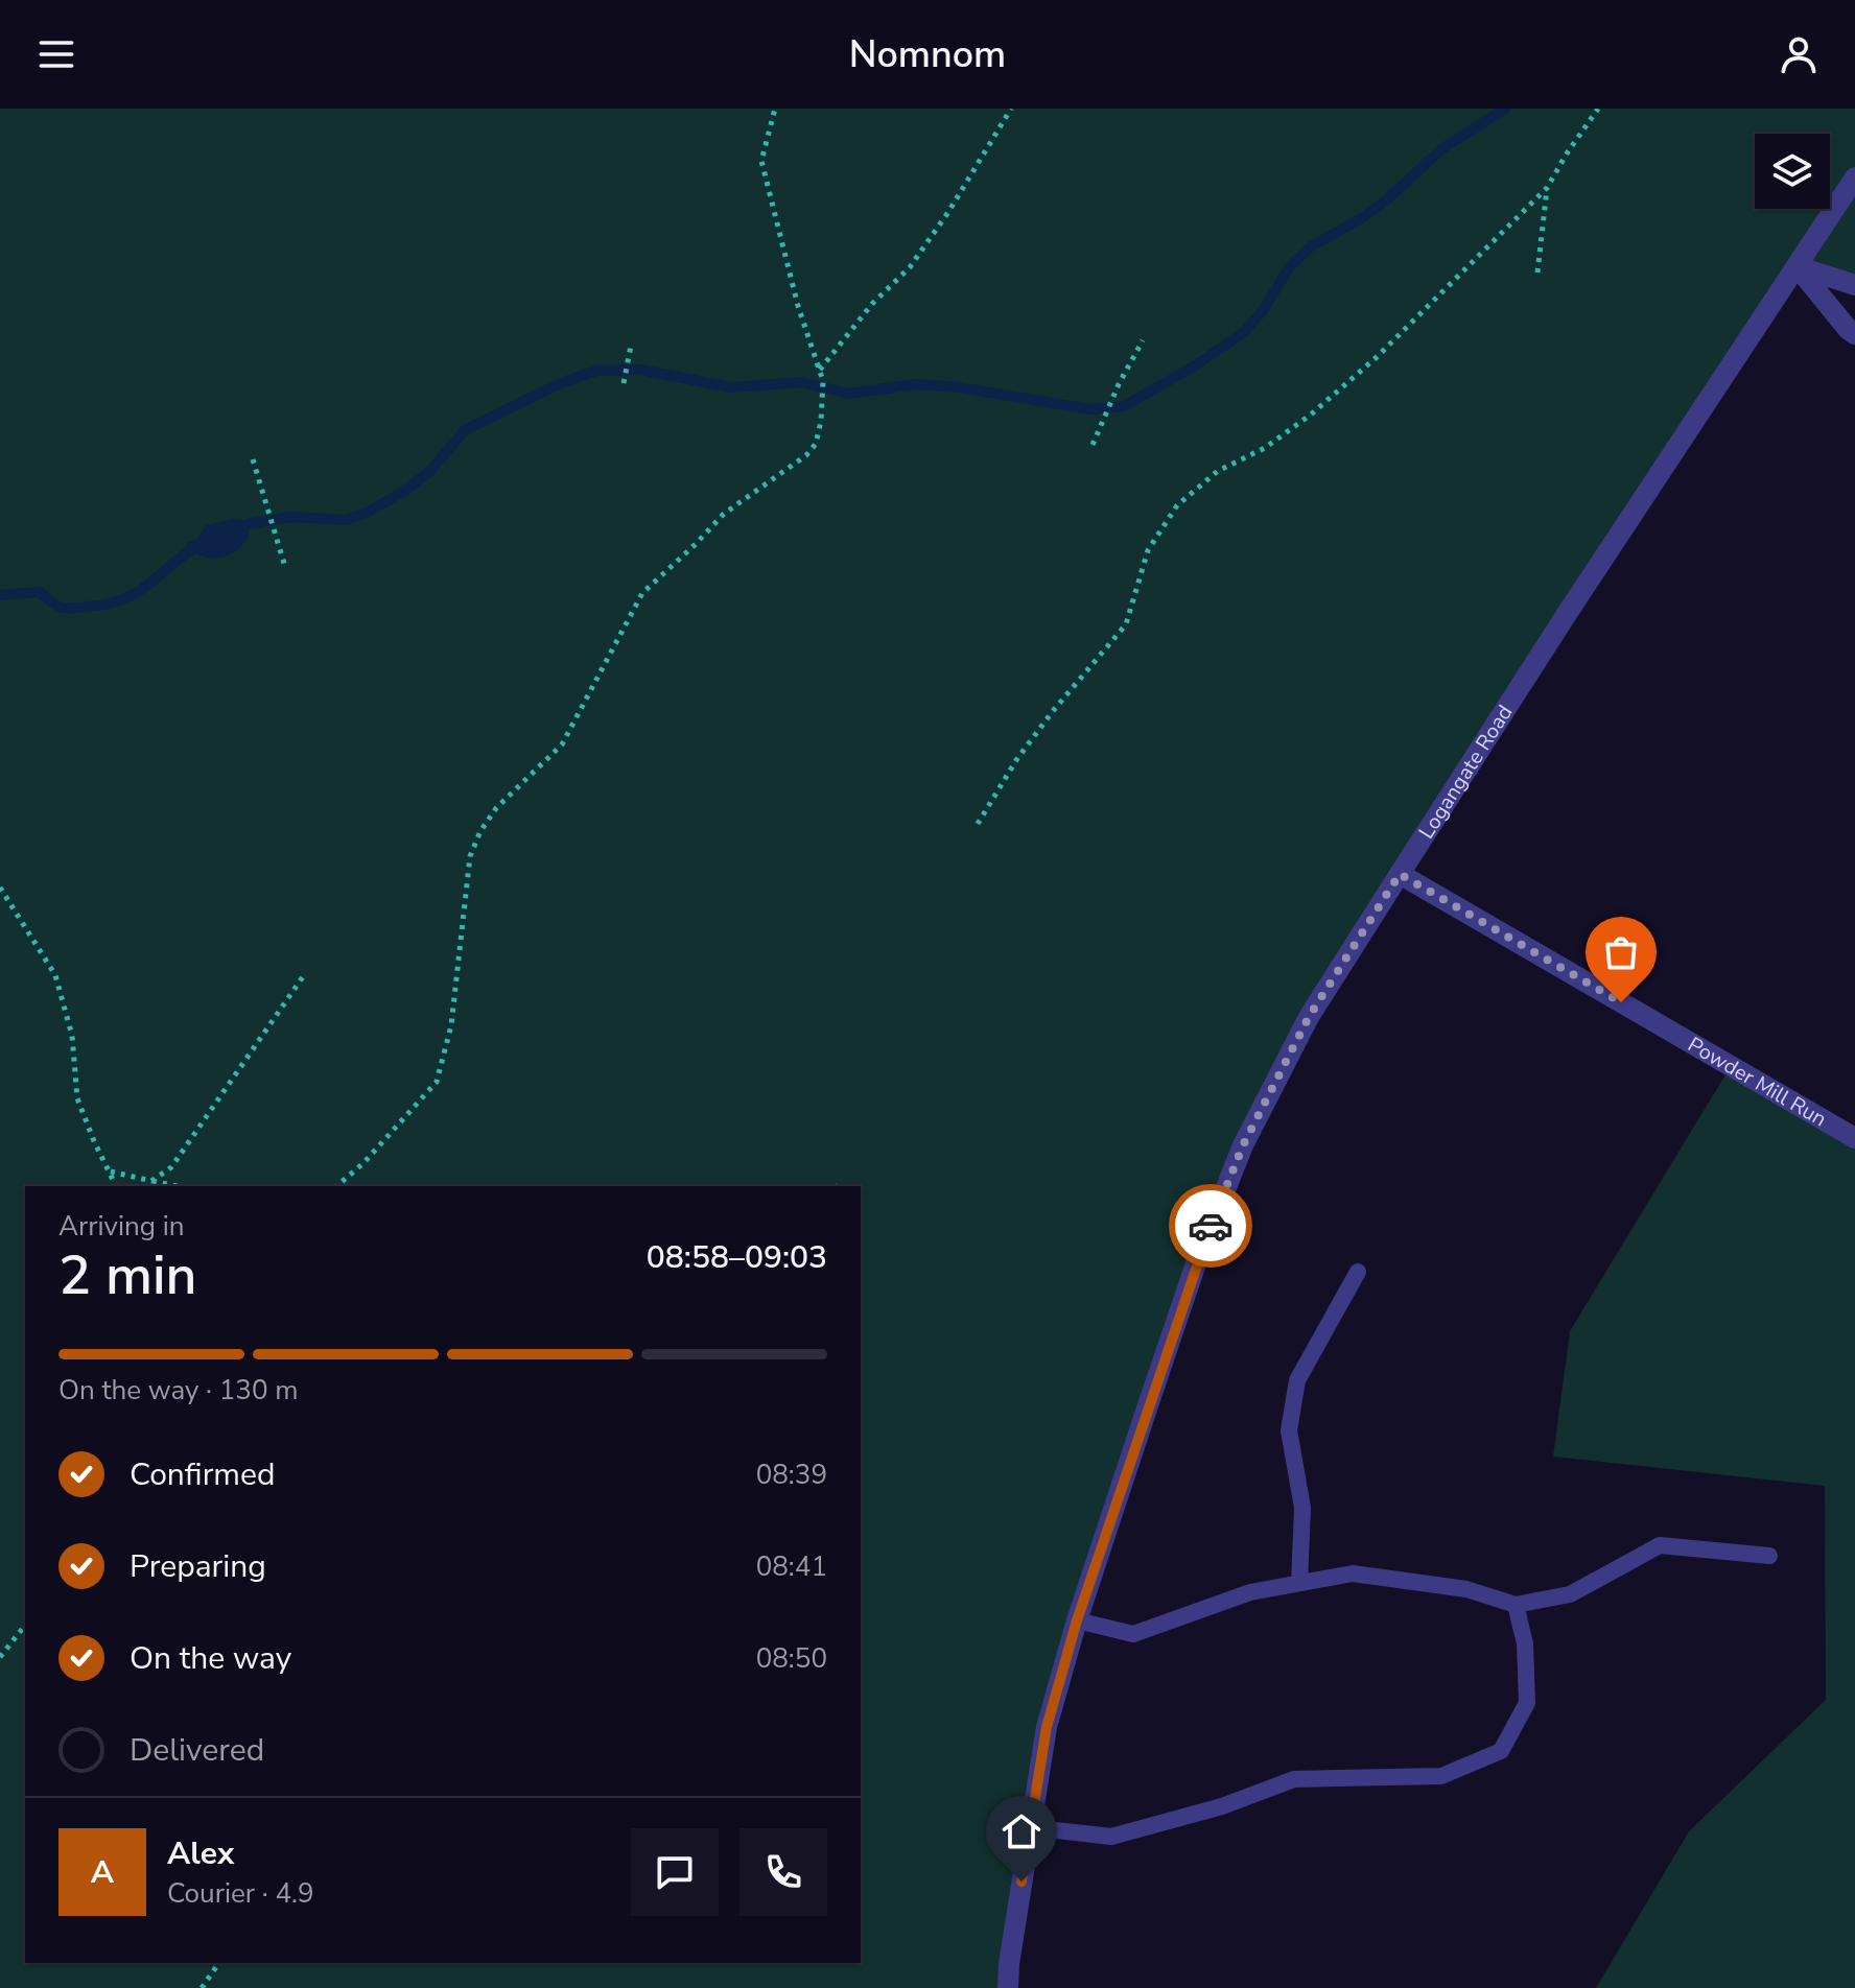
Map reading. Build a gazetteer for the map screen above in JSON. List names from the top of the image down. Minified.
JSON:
{"streets":{"street":["Logangate Road","Powder Mill Run"]},"crossings":[["Logangate Road","Powder Mill Run"]],"page":{"header":"Nomnom","heading":["2 min","Arriving in","08:58–09:03"],"panel":["Alex","Courier · 4.9"],"bar":"On the way · 130 m","list":[["Confirmed","08:39"],["Preparing","08:41"],["On the way","08:50"],"Delivered"],"round":"A"}}
